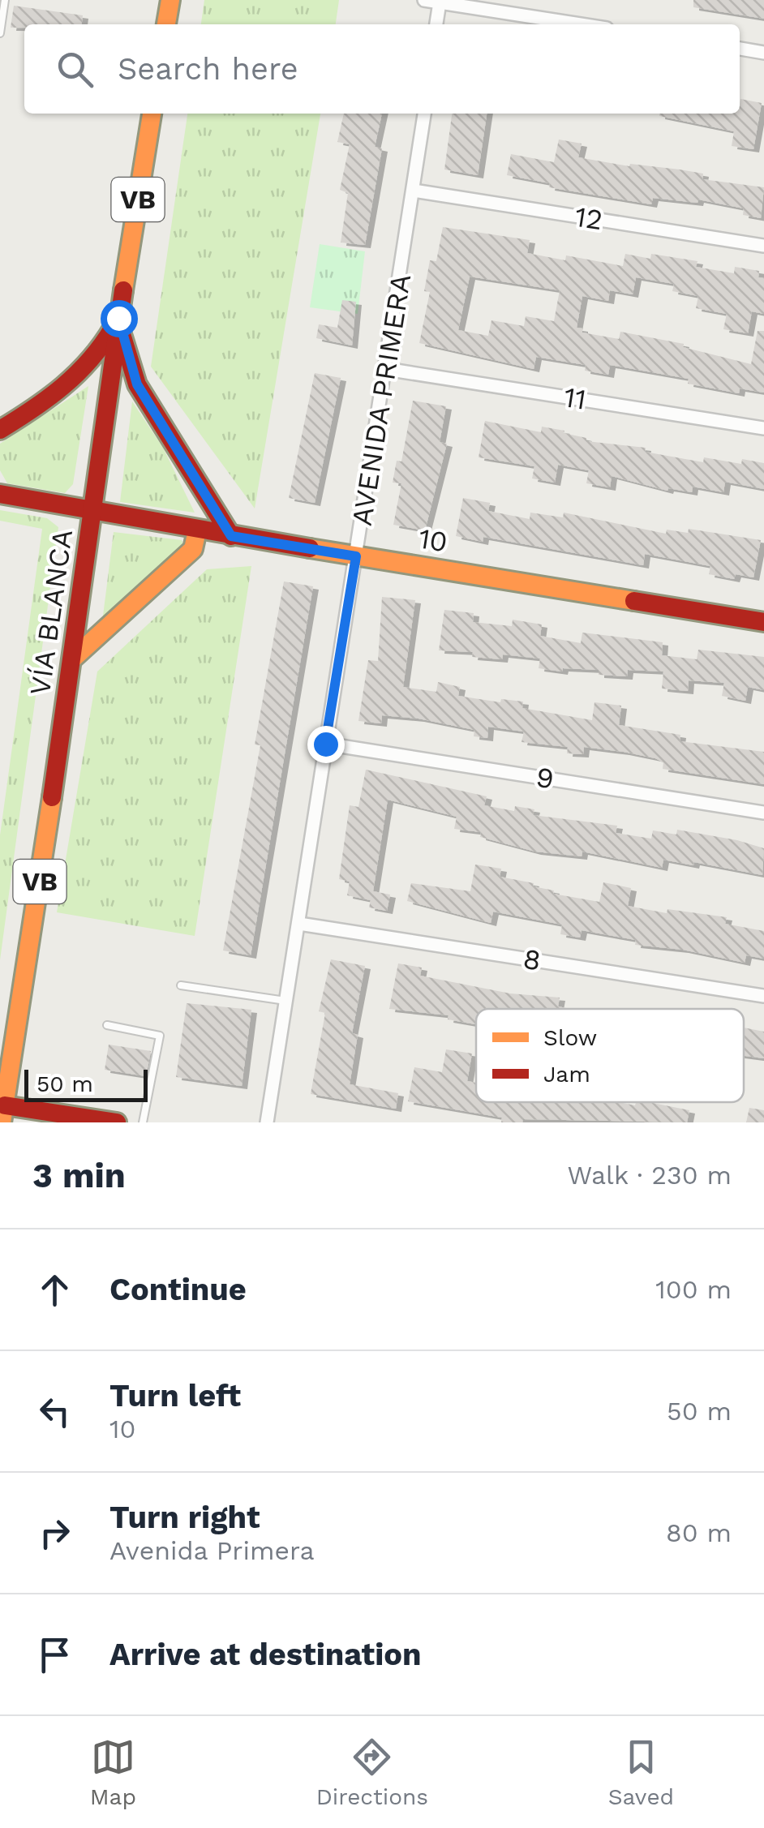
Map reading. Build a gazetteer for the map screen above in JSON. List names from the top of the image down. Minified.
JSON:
{"streets":{"main road":["VB","10","VÍA BLANCA"],"street":["12","11","AVENIDA PRIMERA","9","8"]},"crossings":[["12","AVENIDA PRIMERA"],["11","AVENIDA PRIMERA"],["AVENIDA PRIMERA","10"],["AVENIDA PRIMERA","9"],["AVENIDA PRIMERA","8"],["10","VÍA BLANCA"]],"legend":["Slow","Jam"],"scale_bar":"50 m","page":{"search":"Search here","scale":"50 m","heading":["3 min","Walk · 230 m"],"list":[["Continue","100 m"],["Turn left","10","50 m"],["Turn right","Avenida Primera","80 m"],"Arrive at destination"],"nav":["Map","Directions","Saved"]}}
